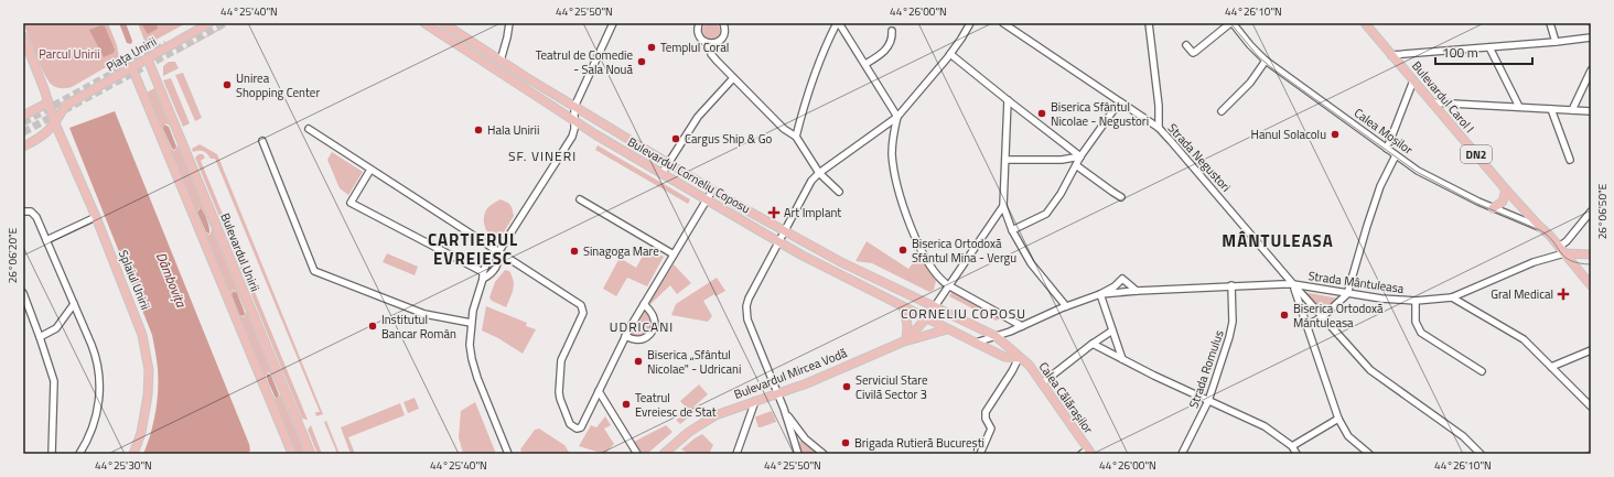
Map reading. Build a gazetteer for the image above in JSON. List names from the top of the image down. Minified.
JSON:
{"streets":{"main road":["Piața Unirii","Bulevardul Carol I","DN2","Bulevardul Corneliu Coposu","Bulevardul Unirii","Splaiul Unirii","Bulevardul Mircea Vodă","Calea Călărașilor"],"street":["Calea Moșilor","Strada Negustori","Strada Mântuleasa","Strada Romulus"]},"crossings":[["Piața Unirii","Bulevardul Unirii"],["Bulevardul Carol I","Calea Moșilor"],["Bulevardul Carol I","Strada Mântuleasa"],["Strada Negustori","Strada Mântuleasa"],["Bulevardul Corneliu Coposu","Strada Mântuleasa"],["Bulevardul Corneliu Coposu","Bulevardul Mircea Vodă"],["Bulevardul Corneliu Coposu","Calea Călărașilor"],["Strada Mântuleasa","Strada Romulus"],["Strada Mântuleasa","Calea Călărașilor"]],"districts":["SF. VINERI","CARTIERUL EVREIESC","MÂNTULEASA","CORNELIU COPOSU","UDRICANI"],"water":["Dâmbovița"],"parks":["Parcul Unirii"],"places":{"other":["Templul Coral","Teatrul de Comedie - Sala Nouă","Unirea Shopping Center","Biserica Sfântul Nicolae - Negustori","Hala Unirii","Hanul Solacolu","Cargus Ship & Go","Biserica Ortodoxă Sfântul Mina - Vergu","Sinagoga Mare","Biserica Ortodoxă Mântuleasa","Institutul Bancar Român","Biserica „Sfântul Nicolae\" - Udricani","Serviciul Stare Civilă Sector 3","Teatrul Evreiesc de Stat","Brigada Rutieră București"],"health":["Art Implant","Gral Medical"]},"scale_bar":"100 m","coordinates":["44°25'40\"N","44°25'50\"N","44°26'00\"N","44°26'10\"N","26°06'50\"E","26°06'20\"E","44°25'30\"N"]}
